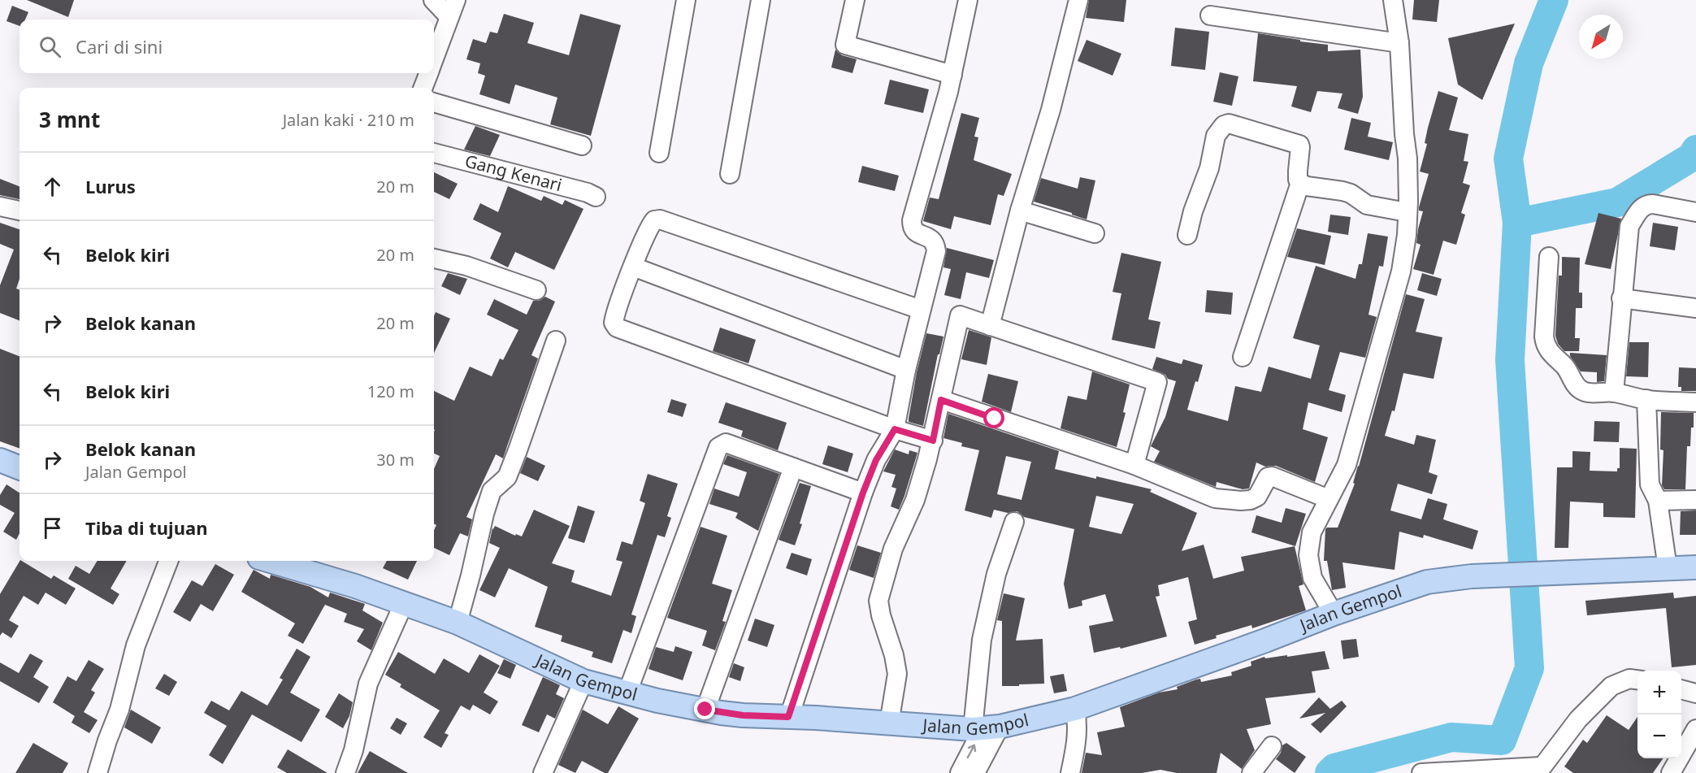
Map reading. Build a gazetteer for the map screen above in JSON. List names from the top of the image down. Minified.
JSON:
{"streets":{"main road":["Jalan Gempol"],"street":["Gang Kenari"]},"north":"bottom left","page":{"search":"Cari di sini","heading":["3 mnt","Jalan kaki · 210 m"],"list":[["Lurus","20 m"],["Belok kiri","20 m"],["Belok kanan","20 m"],["Belok kiri","120 m"],["Belok kanan","Jalan Gempol","30 m"],"Tiba di tujuan"],"map_buttons":["+","−"]}}
